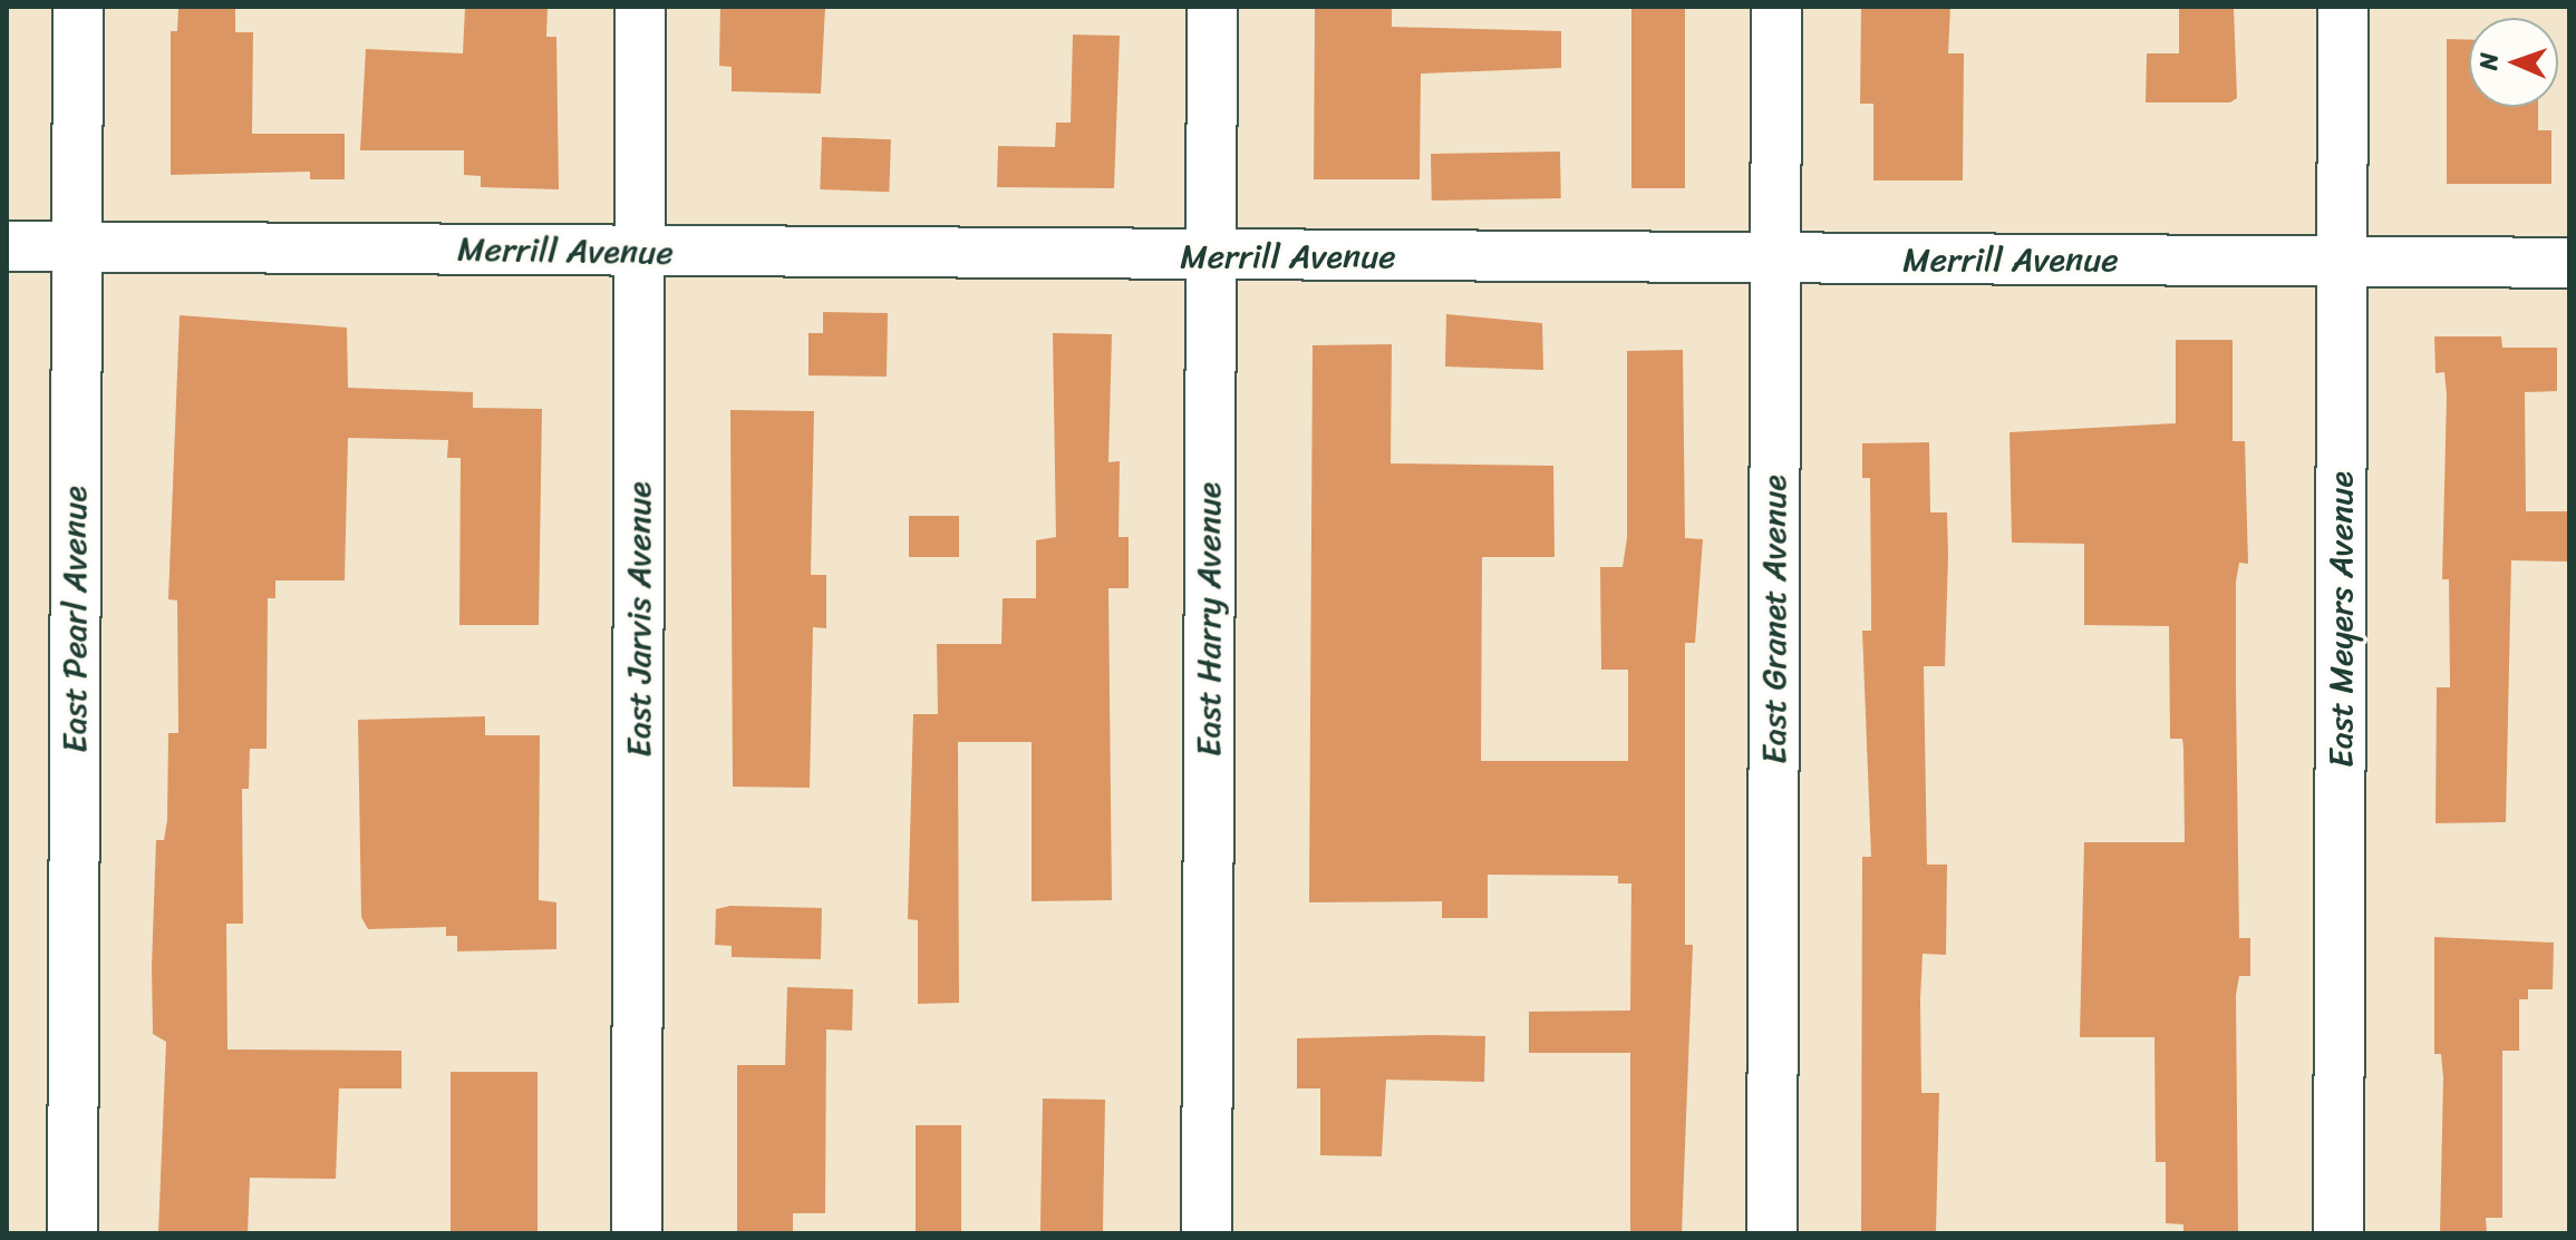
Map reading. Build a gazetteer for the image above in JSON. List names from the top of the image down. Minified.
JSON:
{"streets":{"street":["Merrill Avenue","East Pearl Avenue","East Jarvis Avenue","East Harry Avenue","East Granet Avenue","East Meyers Avenue"]},"crossings":[["Merrill Avenue","East Pearl Avenue"],["Merrill Avenue","East Jarvis Avenue"],["Merrill Avenue","East Harry Avenue"],["Merrill Avenue","East Granet Avenue"],["Merrill Avenue","East Meyers Avenue"]],"north":"left"}
